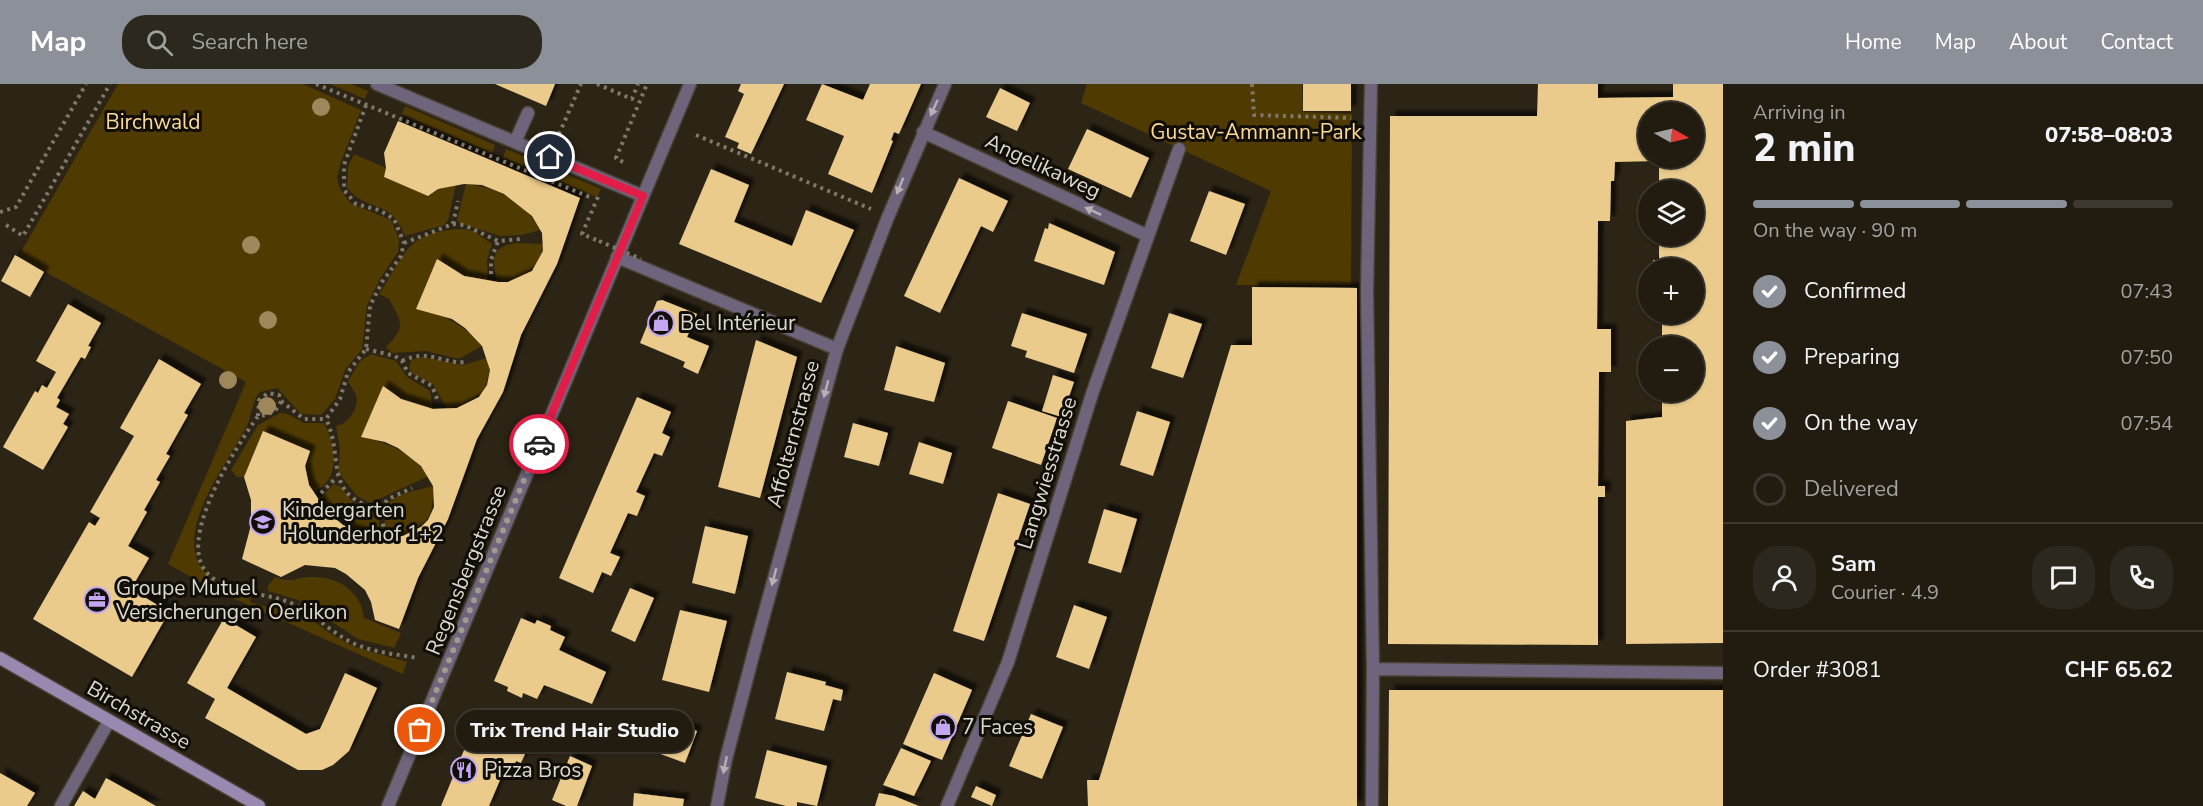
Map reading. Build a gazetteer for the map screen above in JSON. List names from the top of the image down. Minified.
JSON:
{"streets":{"main road":["Birchstrasse"],"street":["Angelikaweg","Affolternstrasse","Langwiesstrasse","Regensbergstrasse"]},"crossings":[["Angelikaweg","Affolternstrasse"],["Angelikaweg","Langwiesstrasse"]],"one_way":["Angelikaweg","Affolternstrasse"],"parks":["Birchwald","Gustav-Ammann-Park"],"places":{"shop":["Bel Intérieur","7 Faces"],"school or university":["Kindergarten Holunderhof 1+2"],"office":["Groupe Mutuel Versicherungen Oerlikon"],"other":["Trix Trend Hair Studio"],"restaurant":["Pizza Bros"]},"north":"right","page":{"header":"Map","search":"Search here","nav":["Home","Map","About","Contact"],"heading":["2 min","Arriving in","07:58–08:03"],"panel":["Sam","Courier · 4.9","Order #3081","CHF 65.62"],"map_buttons":["+","−"],"bar":"On the way · 90 m","list":[["Confirmed","07:43"],["Preparing","07:50"],["On the way","07:54"],"Delivered"],"bubble":"Trix Trend Hair Studio"}}
